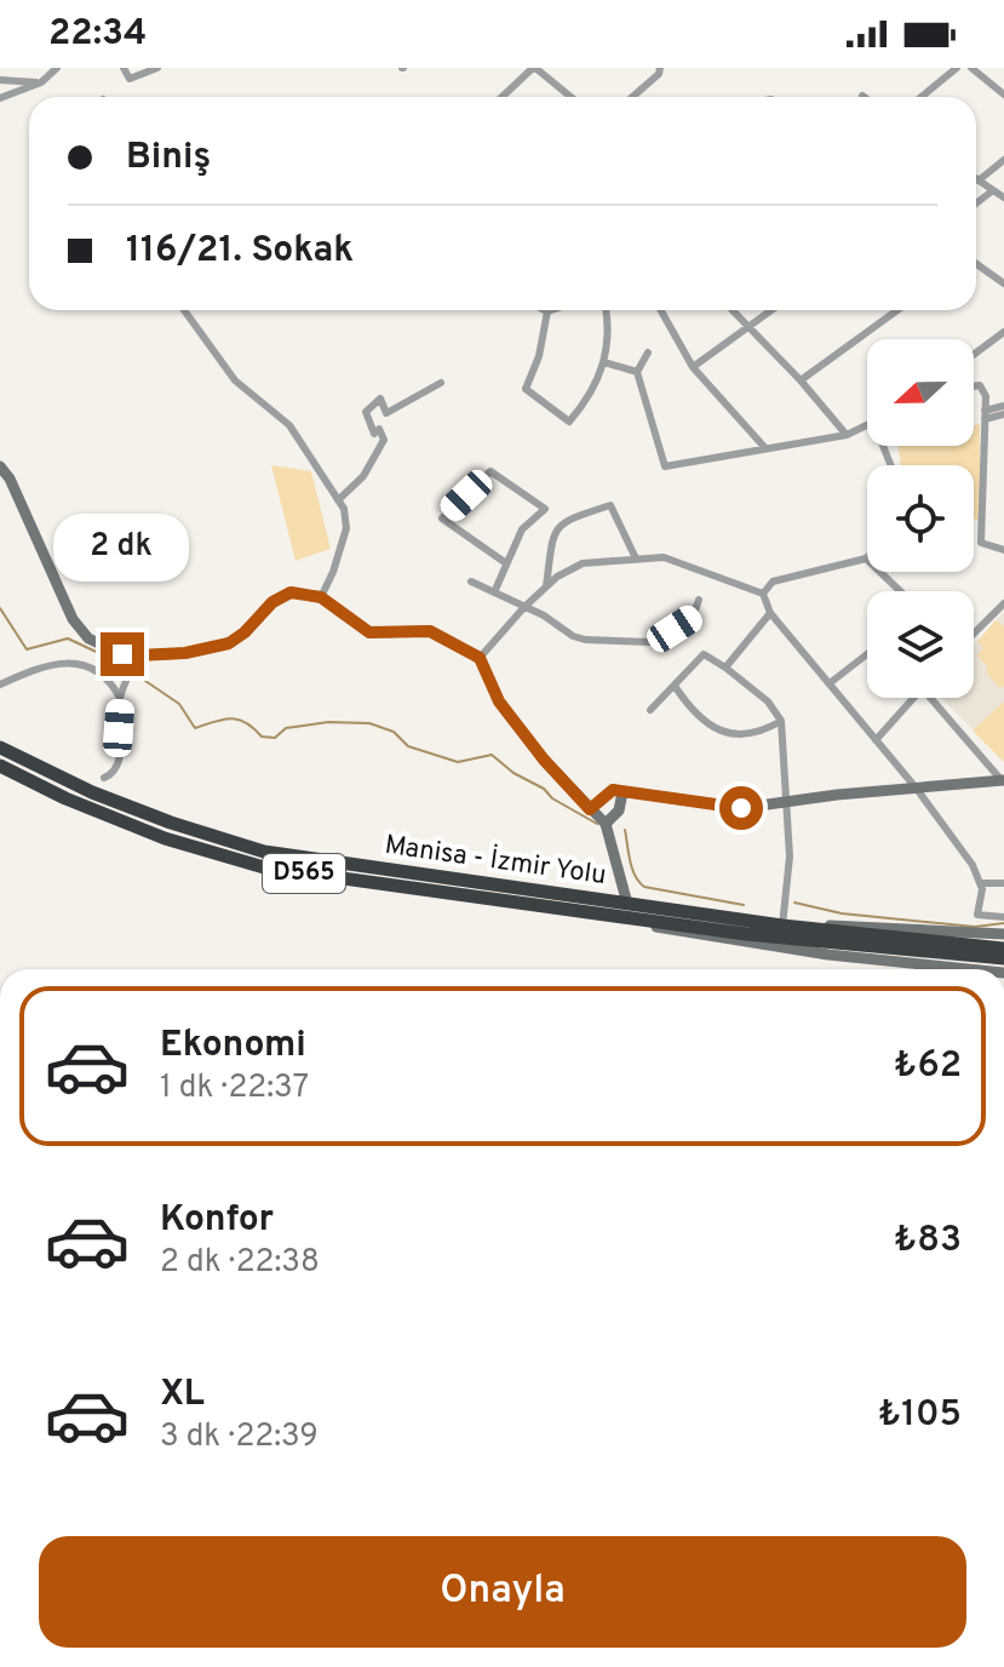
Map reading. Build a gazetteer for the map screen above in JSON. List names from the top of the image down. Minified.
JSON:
{"streets":{"highway":["Manisa - İzmir Yolu","D565"]},"north":"left","page":{"status":"22:34","banner":["Biniş","116/21. Sokak"],"bubble":"2 dk","list":[{"name":"Ekonomi","note":"1 dk · 22:37","value":"₺62"},{"name":"Konfor","note":"2 dk · 22:38","value":"₺83"},{"name":"XL","note":"3 dk · 22:39","value":"₺105"}],"buttons":"Onayla"}}
